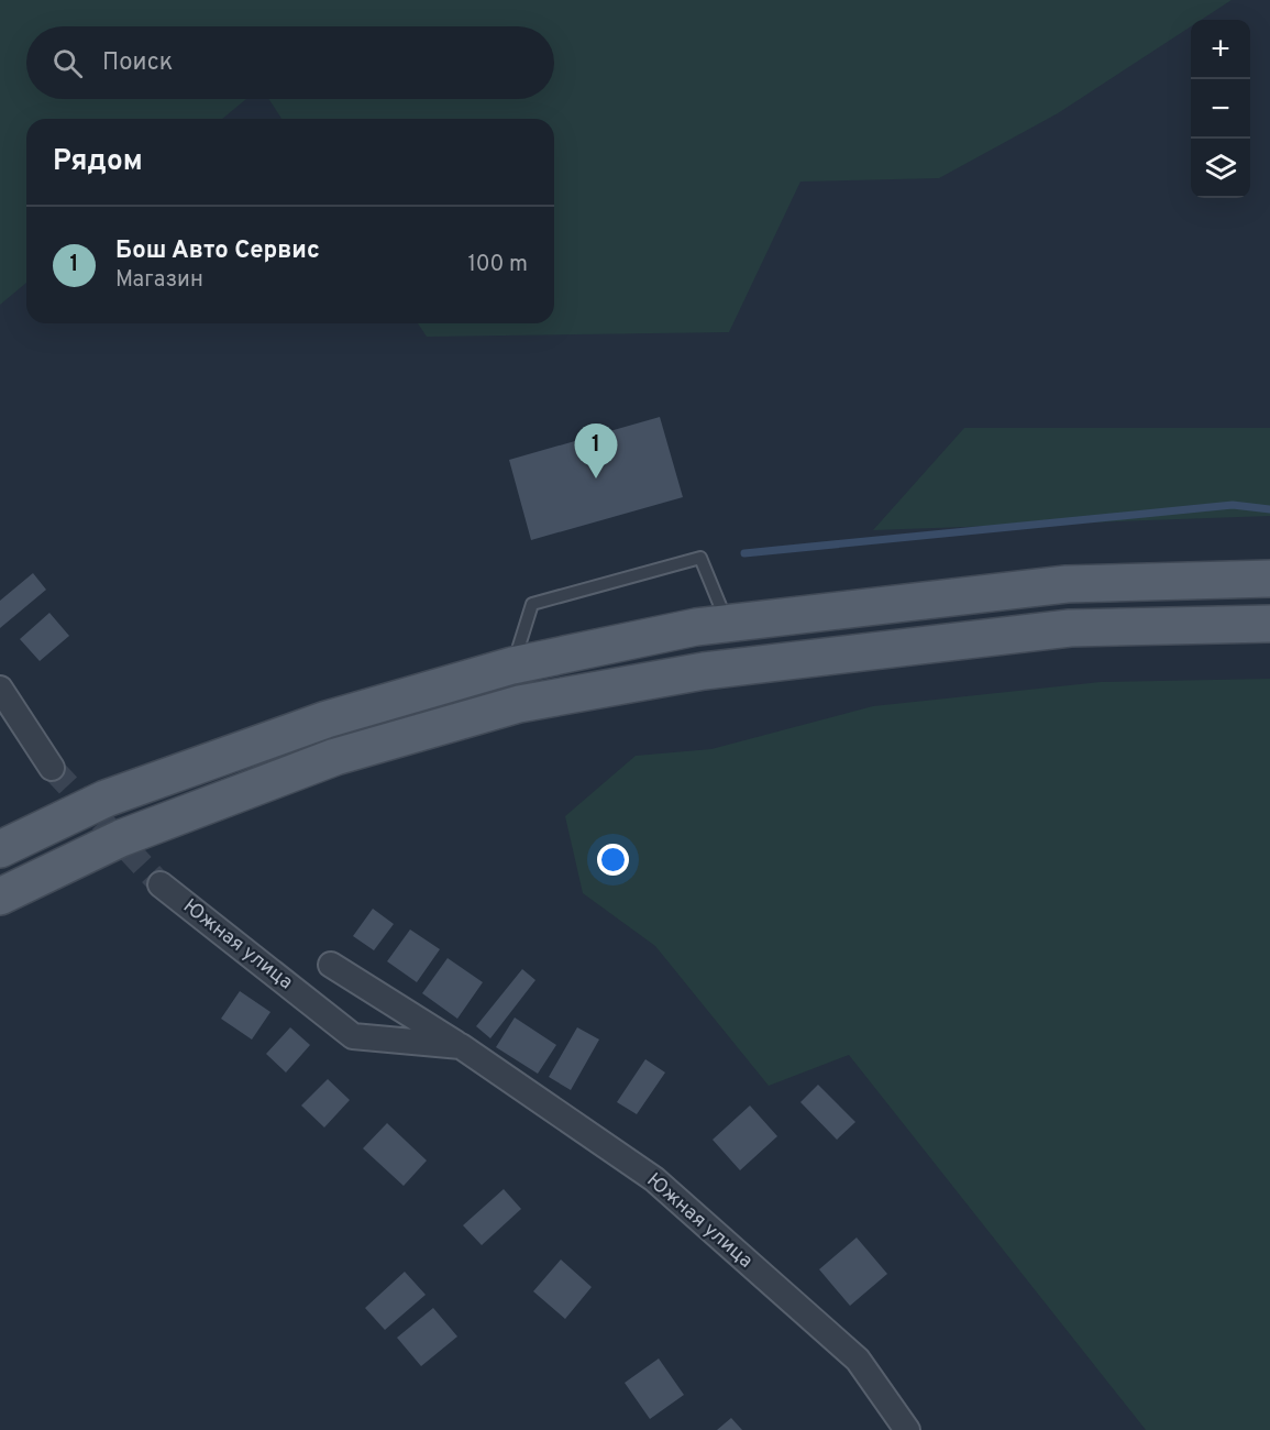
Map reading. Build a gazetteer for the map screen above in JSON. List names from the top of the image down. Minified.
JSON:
{"streets":{"street":["Южная улица"]},"page":{"map_buttons":["+","−"],"search":"Поиск","heading":"Рядом","list":[{"mark":"1","name":"Бош Авто Сервис","note":"Магазин","value":"100 m"}],"pins":"1"}}
